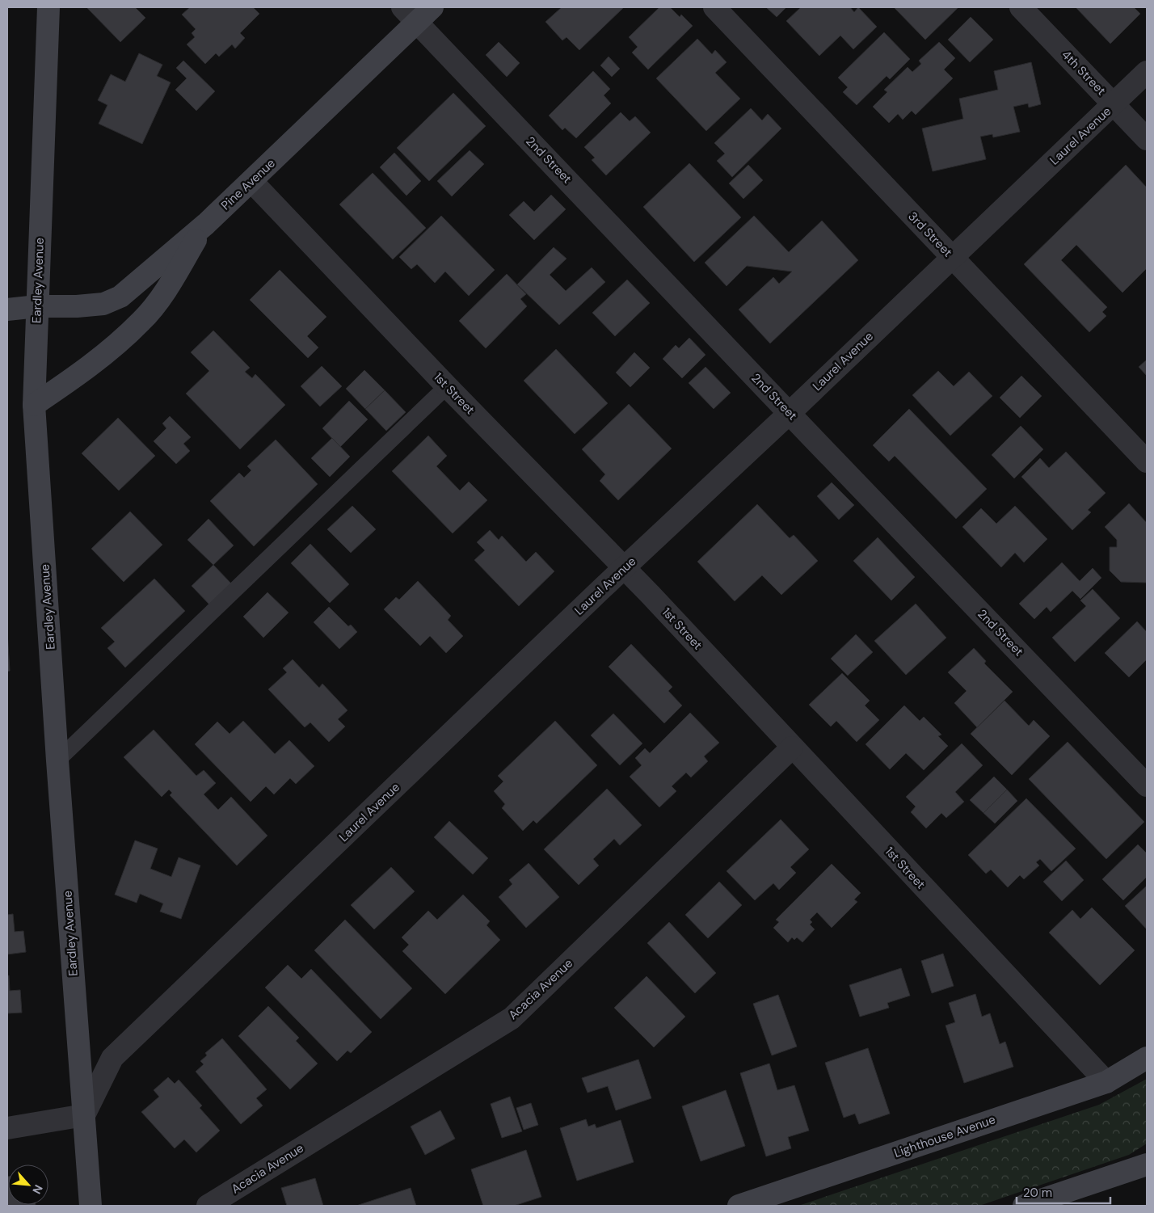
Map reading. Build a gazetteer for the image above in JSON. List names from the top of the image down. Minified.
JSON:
{"streets":{"main road":["Pine Avenue","Eardley Avenue","Lighthouse Avenue"],"street":["4th Street","Laurel Avenue","2nd Street","3rd Street","1st Street","Acacia Avenue"]},"crossings":[["4th Street","Laurel Avenue"],["Laurel Avenue","2nd Street"],["Laurel Avenue","3rd Street"],["Laurel Avenue","Eardley Avenue"],["Laurel Avenue","1st Street"],["2nd Street","Pine Avenue"],["Pine Avenue","Eardley Avenue"],["Pine Avenue","1st Street"],["1st Street","Acacia Avenue"],["1st Street","Lighthouse Avenue"]],"scale_bar":"20 m","north":"bottom right"}
